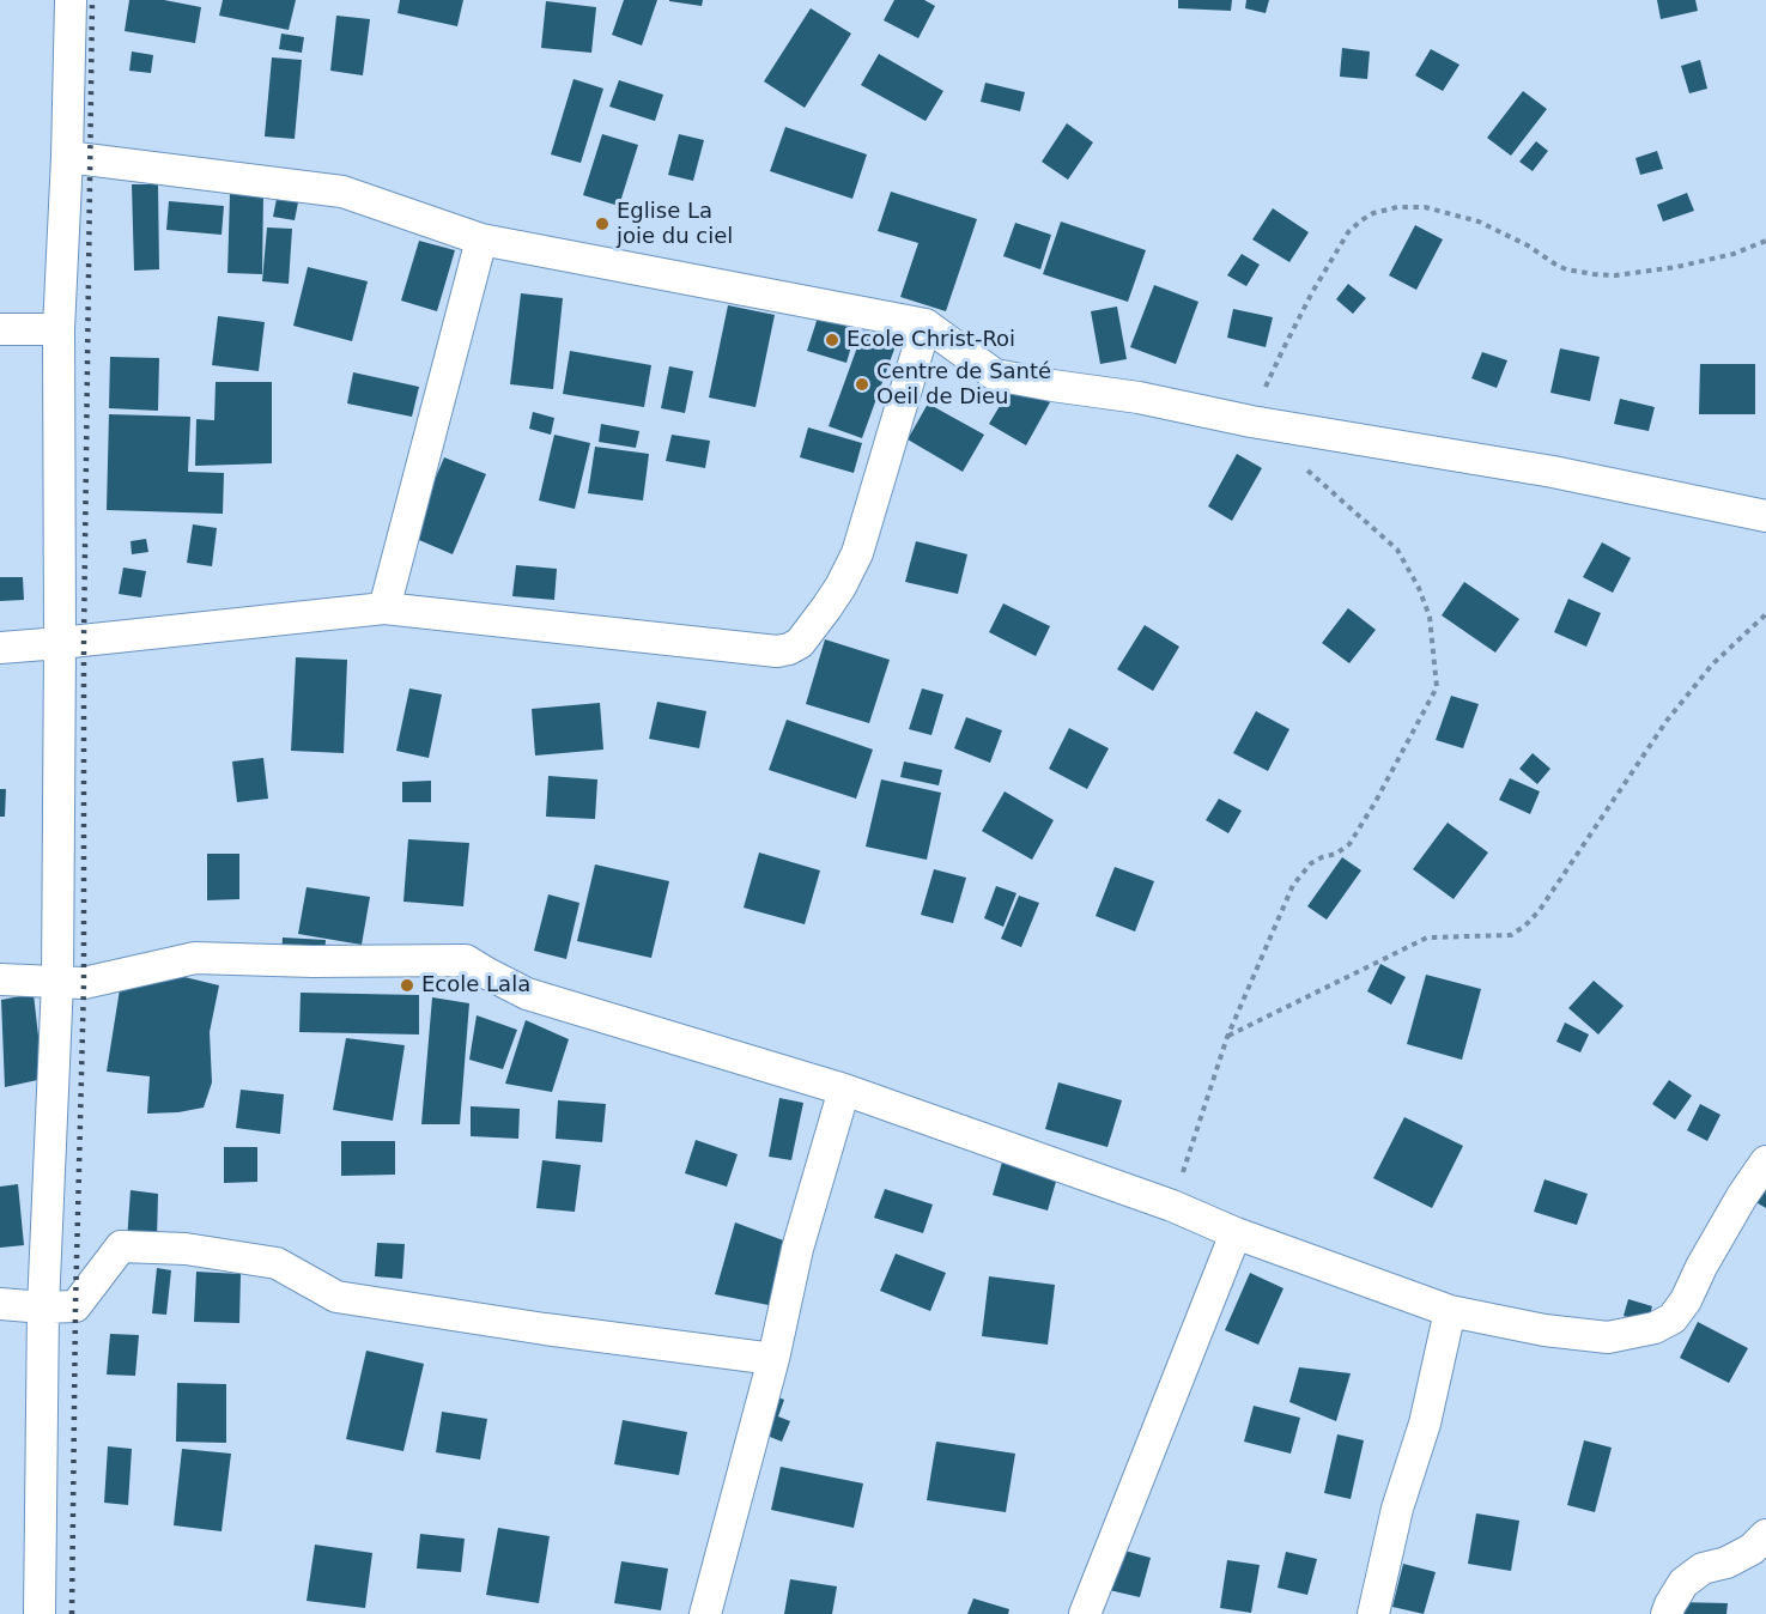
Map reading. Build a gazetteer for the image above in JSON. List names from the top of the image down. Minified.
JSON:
{"places":["Eglise La joie du ciel","Ecole Christ-Roi","Centre de Santé Oeil de Dieu","Ecole Lala"]}
